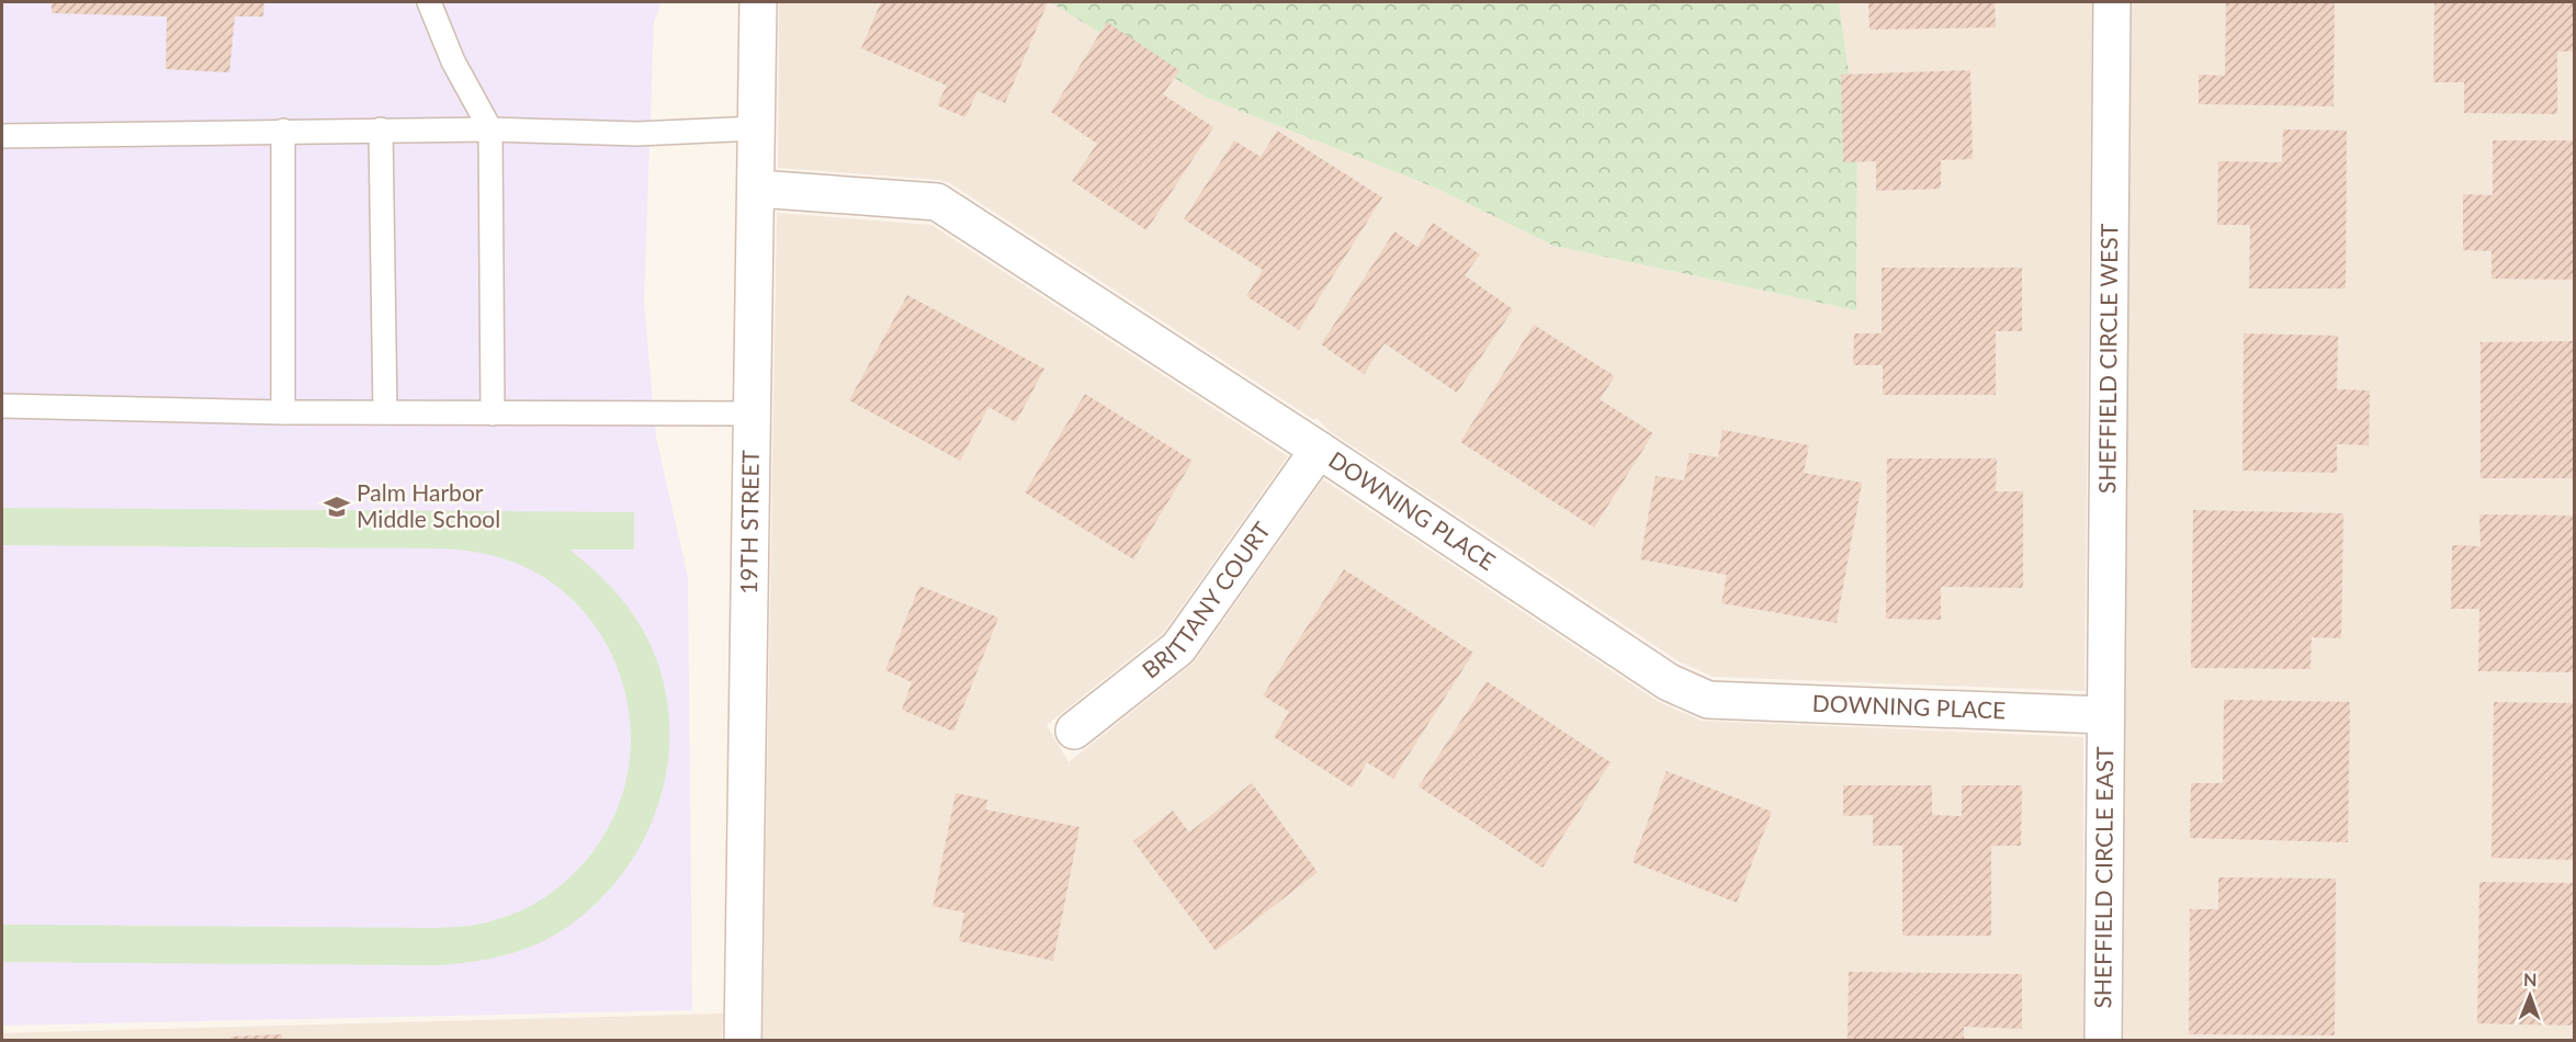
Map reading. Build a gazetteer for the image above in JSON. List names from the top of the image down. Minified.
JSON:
{"streets":{"street":["SHEFFIELD CIRCLE WEST","DOWNING PLACE","19TH STREET","BRITTANY COURT","SHEFFIELD CIRCLE EAST"]},"crossings":[["SHEFFIELD CIRCLE WEST","DOWNING PLACE"],["SHEFFIELD CIRCLE WEST","SHEFFIELD CIRCLE EAST"],["DOWNING PLACE","19TH STREET"],["DOWNING PLACE","BRITTANY COURT"],["DOWNING PLACE","SHEFFIELD CIRCLE EAST"]],"places":{"school or university":["Palm Harbor Middle School"]},"north":"top"}
